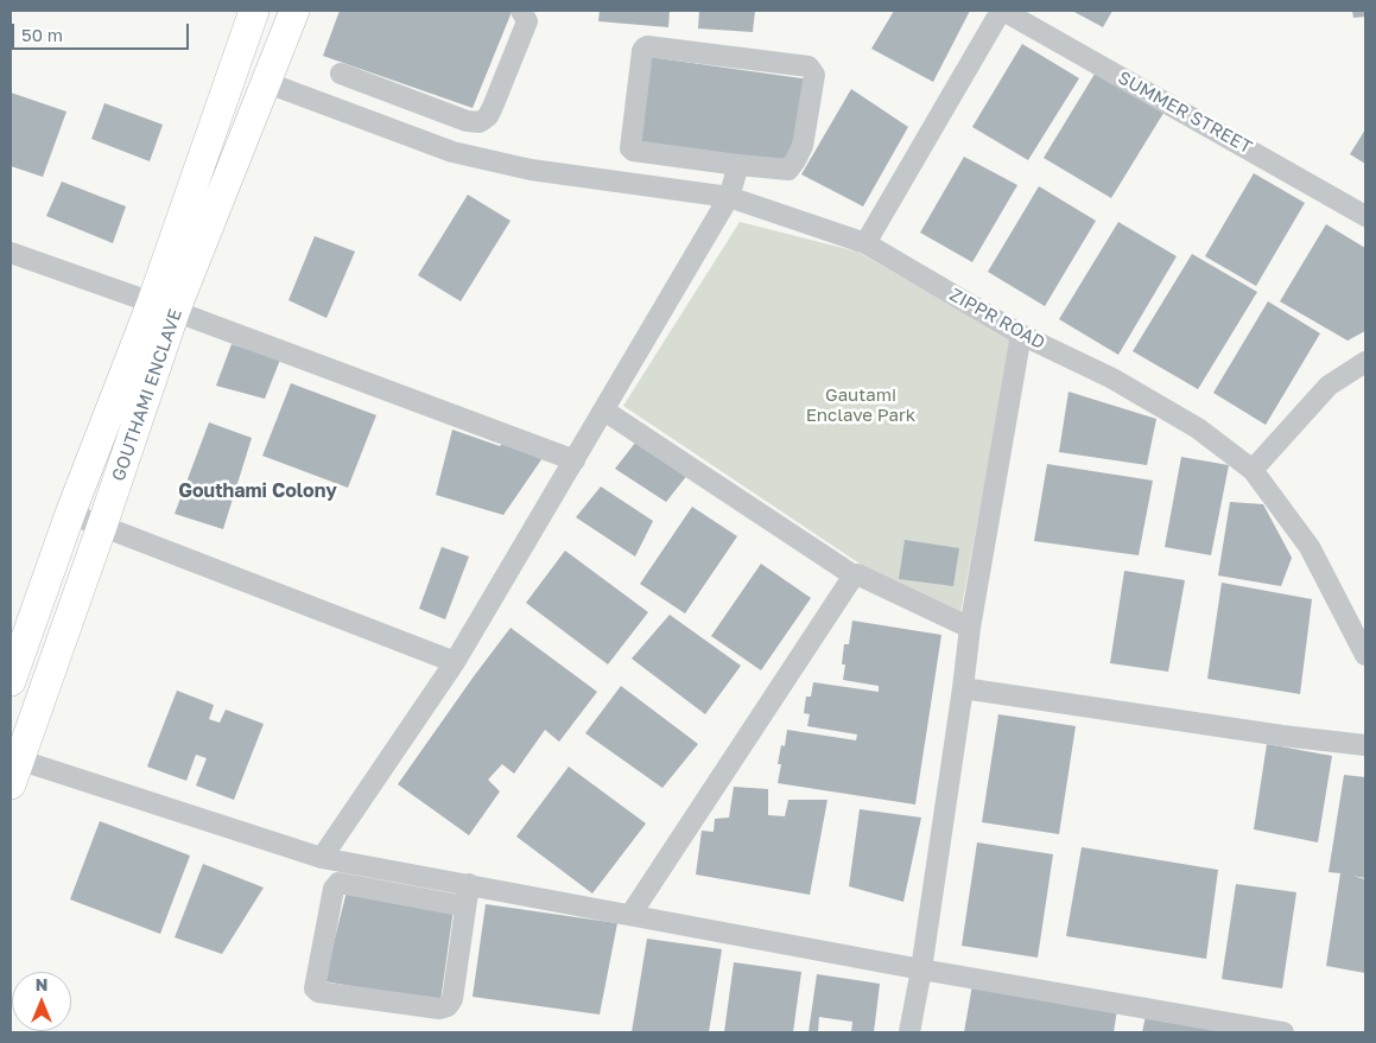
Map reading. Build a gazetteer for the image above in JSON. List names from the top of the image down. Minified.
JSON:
{"streets":{"street":["SUMMER STREET","ZIPPR ROAD","GOUTHAMI ENCLAVE"]},"crossings":[["ZIPPR ROAD","GOUTHAMI ENCLAVE"]],"districts":["Gouthami Colony"],"parks":["Gautami Enclave Park"],"scale_bar":"50 m","north":"top"}
